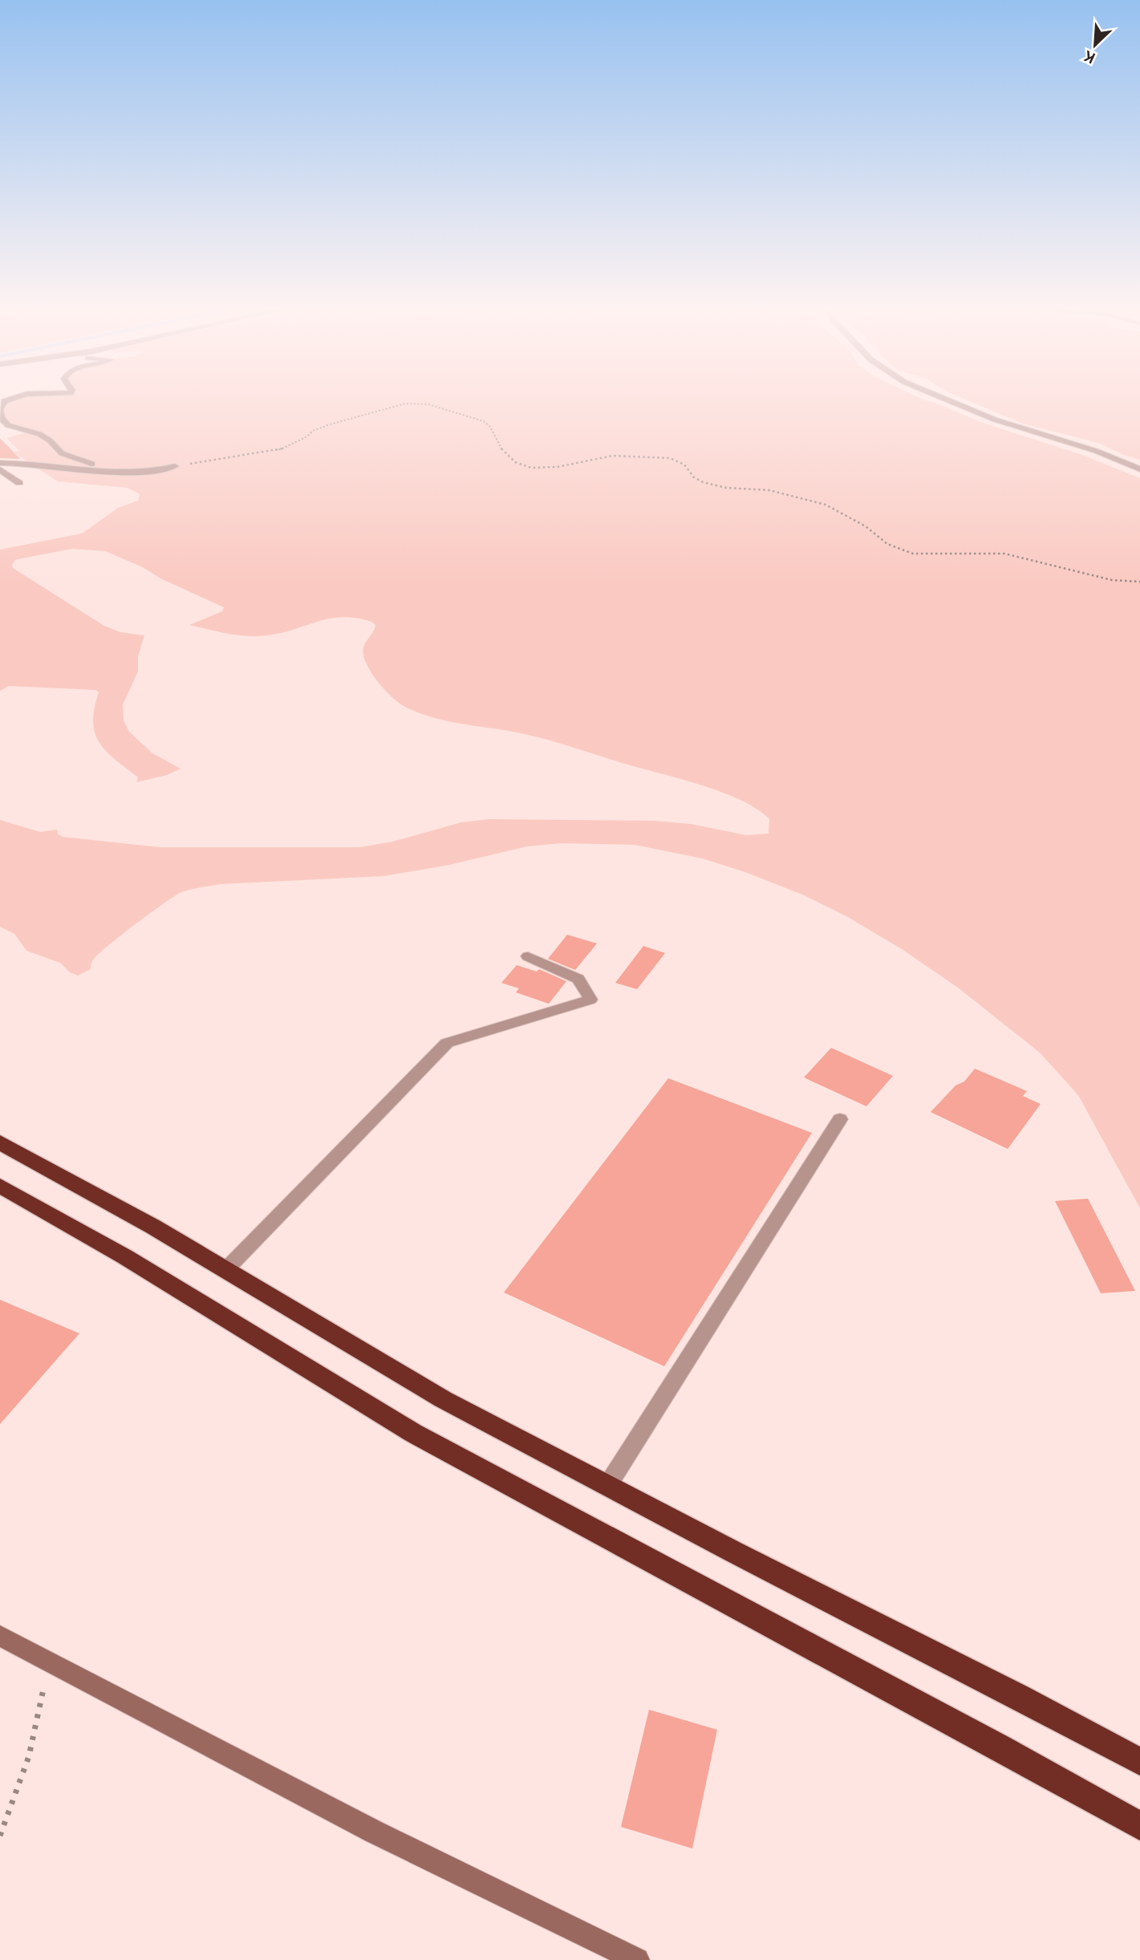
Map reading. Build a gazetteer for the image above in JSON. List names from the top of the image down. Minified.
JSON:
{"north":"bottom left"}
